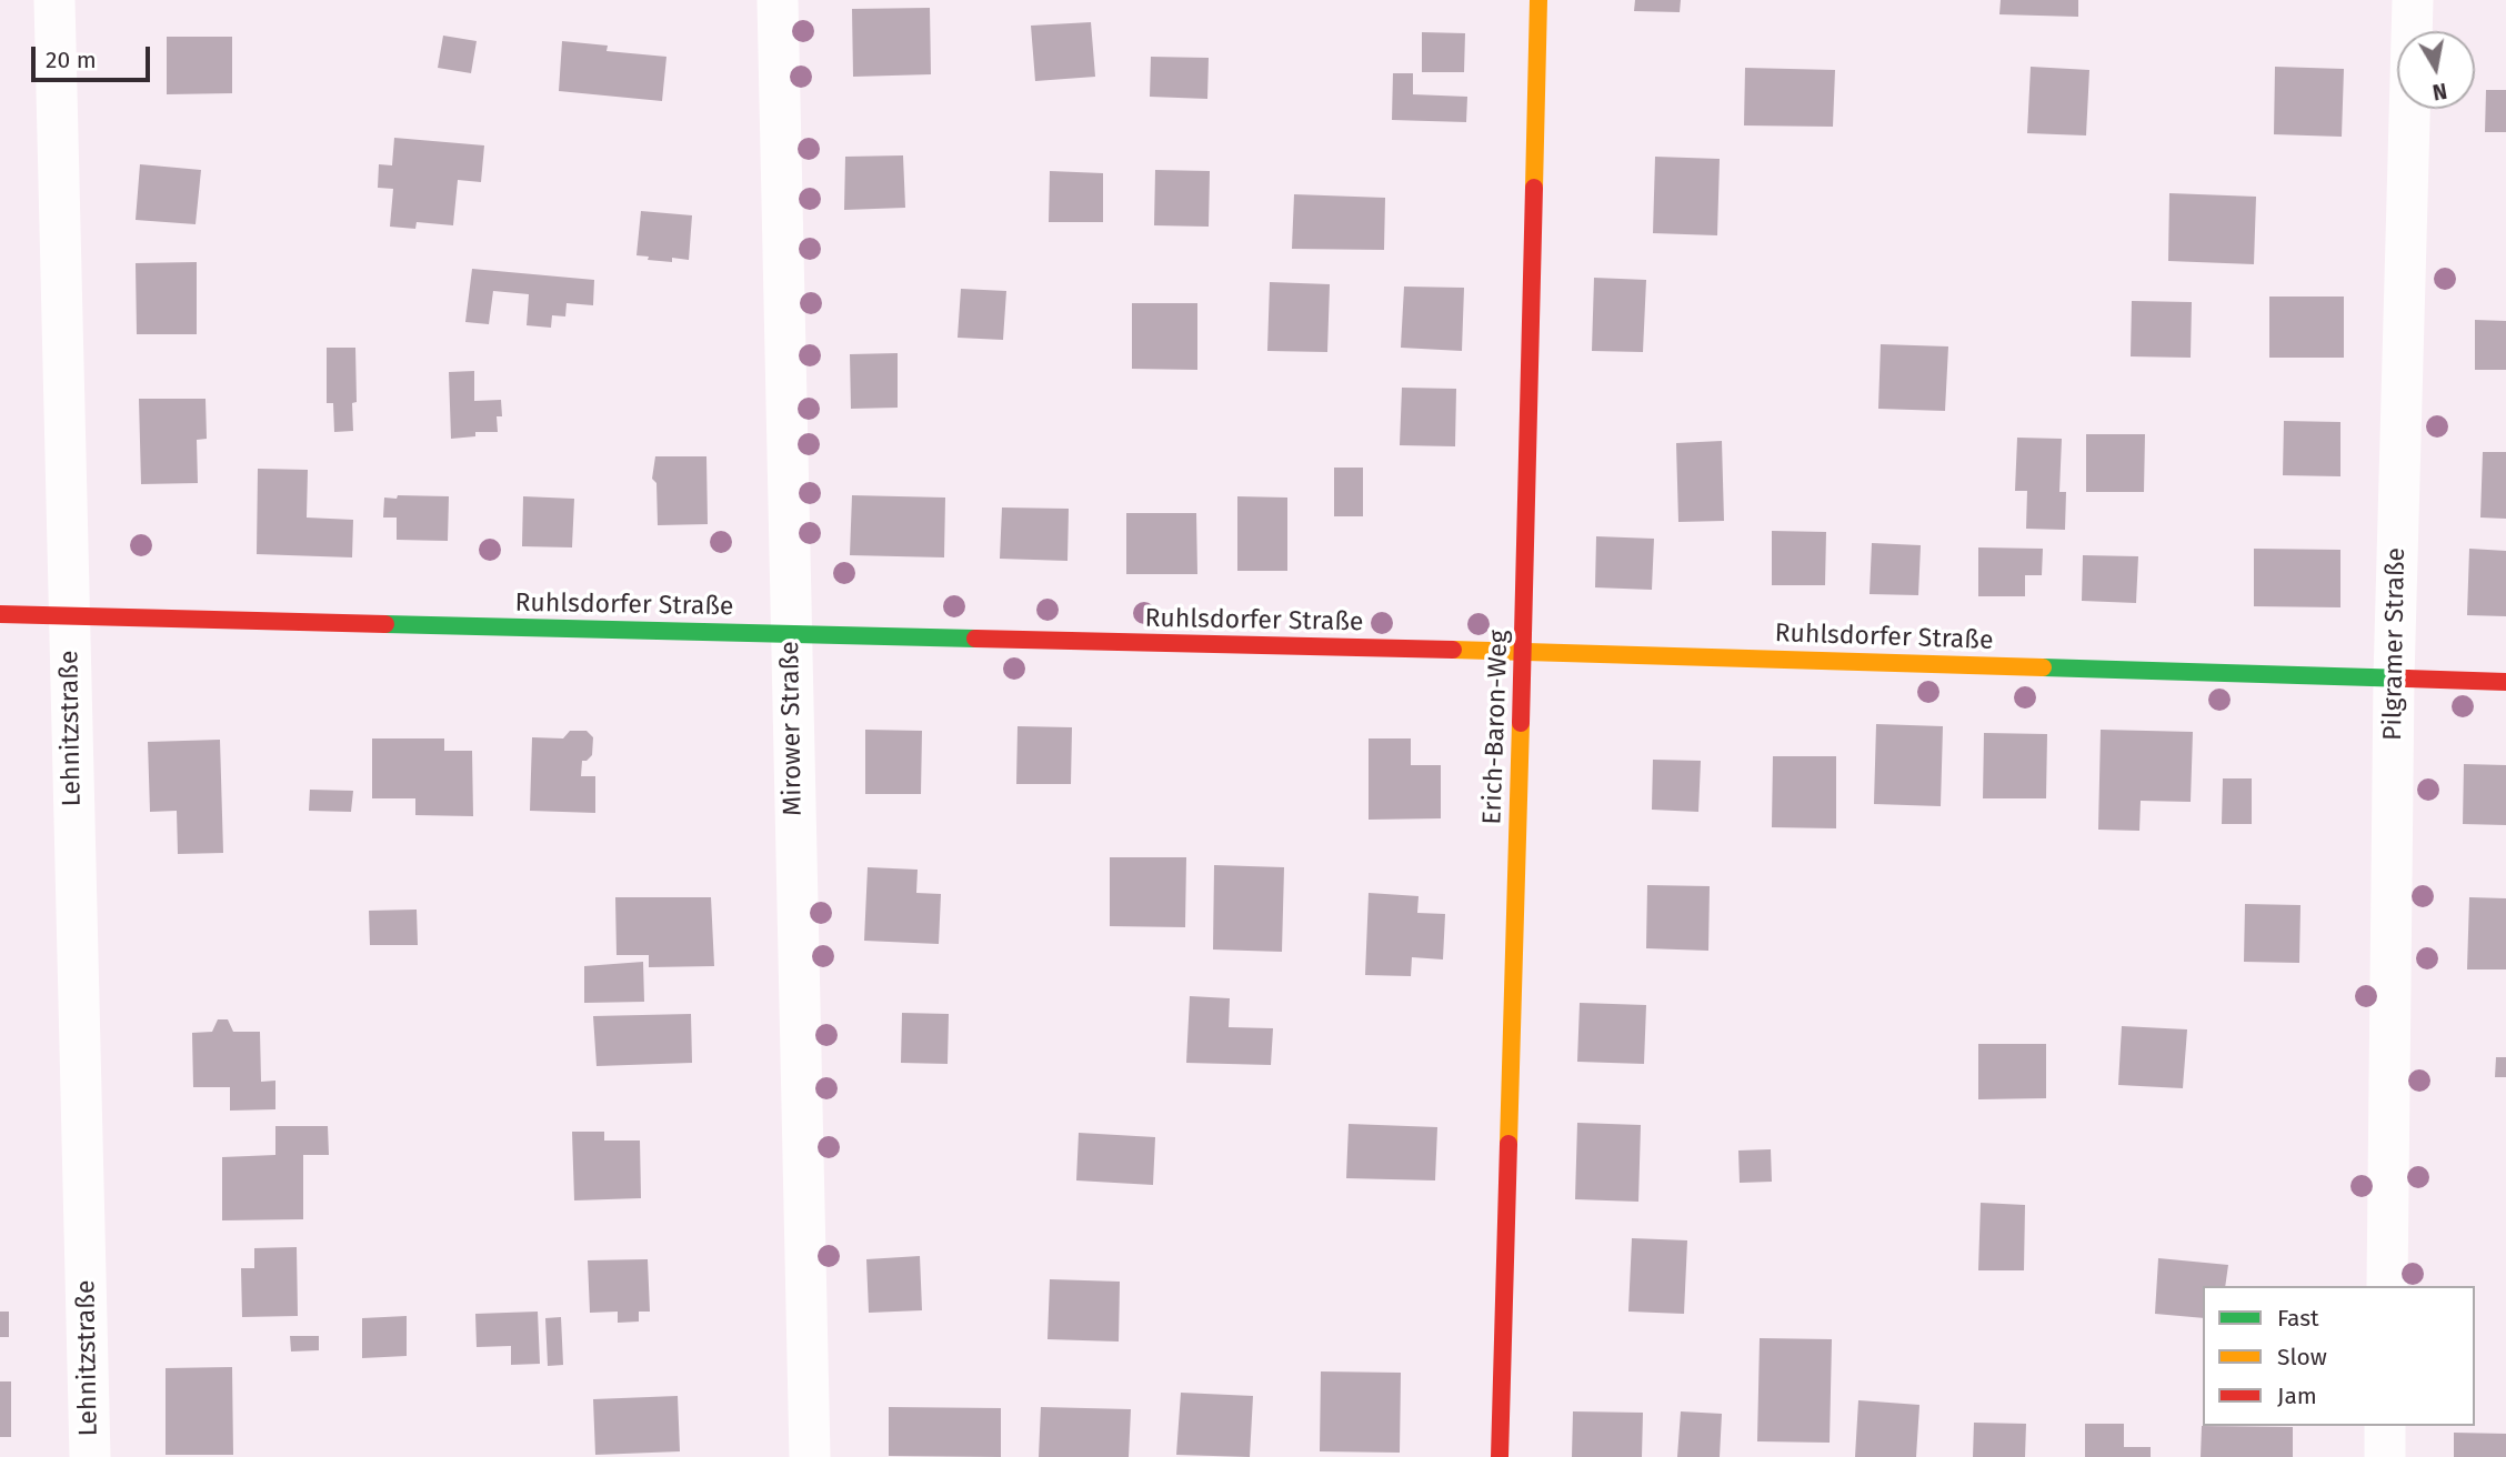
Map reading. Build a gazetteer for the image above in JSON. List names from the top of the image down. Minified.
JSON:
{"streets":{"street":["Ruhlsdorfer Straße","Pilgramer Straße","Erich-Baron-Weg","Lehnitzstraße","Mirower Straße"]},"crossings":[["Ruhlsdorfer Straße","Pilgramer Straße"],["Ruhlsdorfer Straße","Erich-Baron-Weg"],["Ruhlsdorfer Straße","Lehnitzstraße"],["Ruhlsdorfer Straße","Mirower Straße"]],"legend":["Fast","Slow","Jam"],"scale_bar":"20 m","north":"bottom"}
